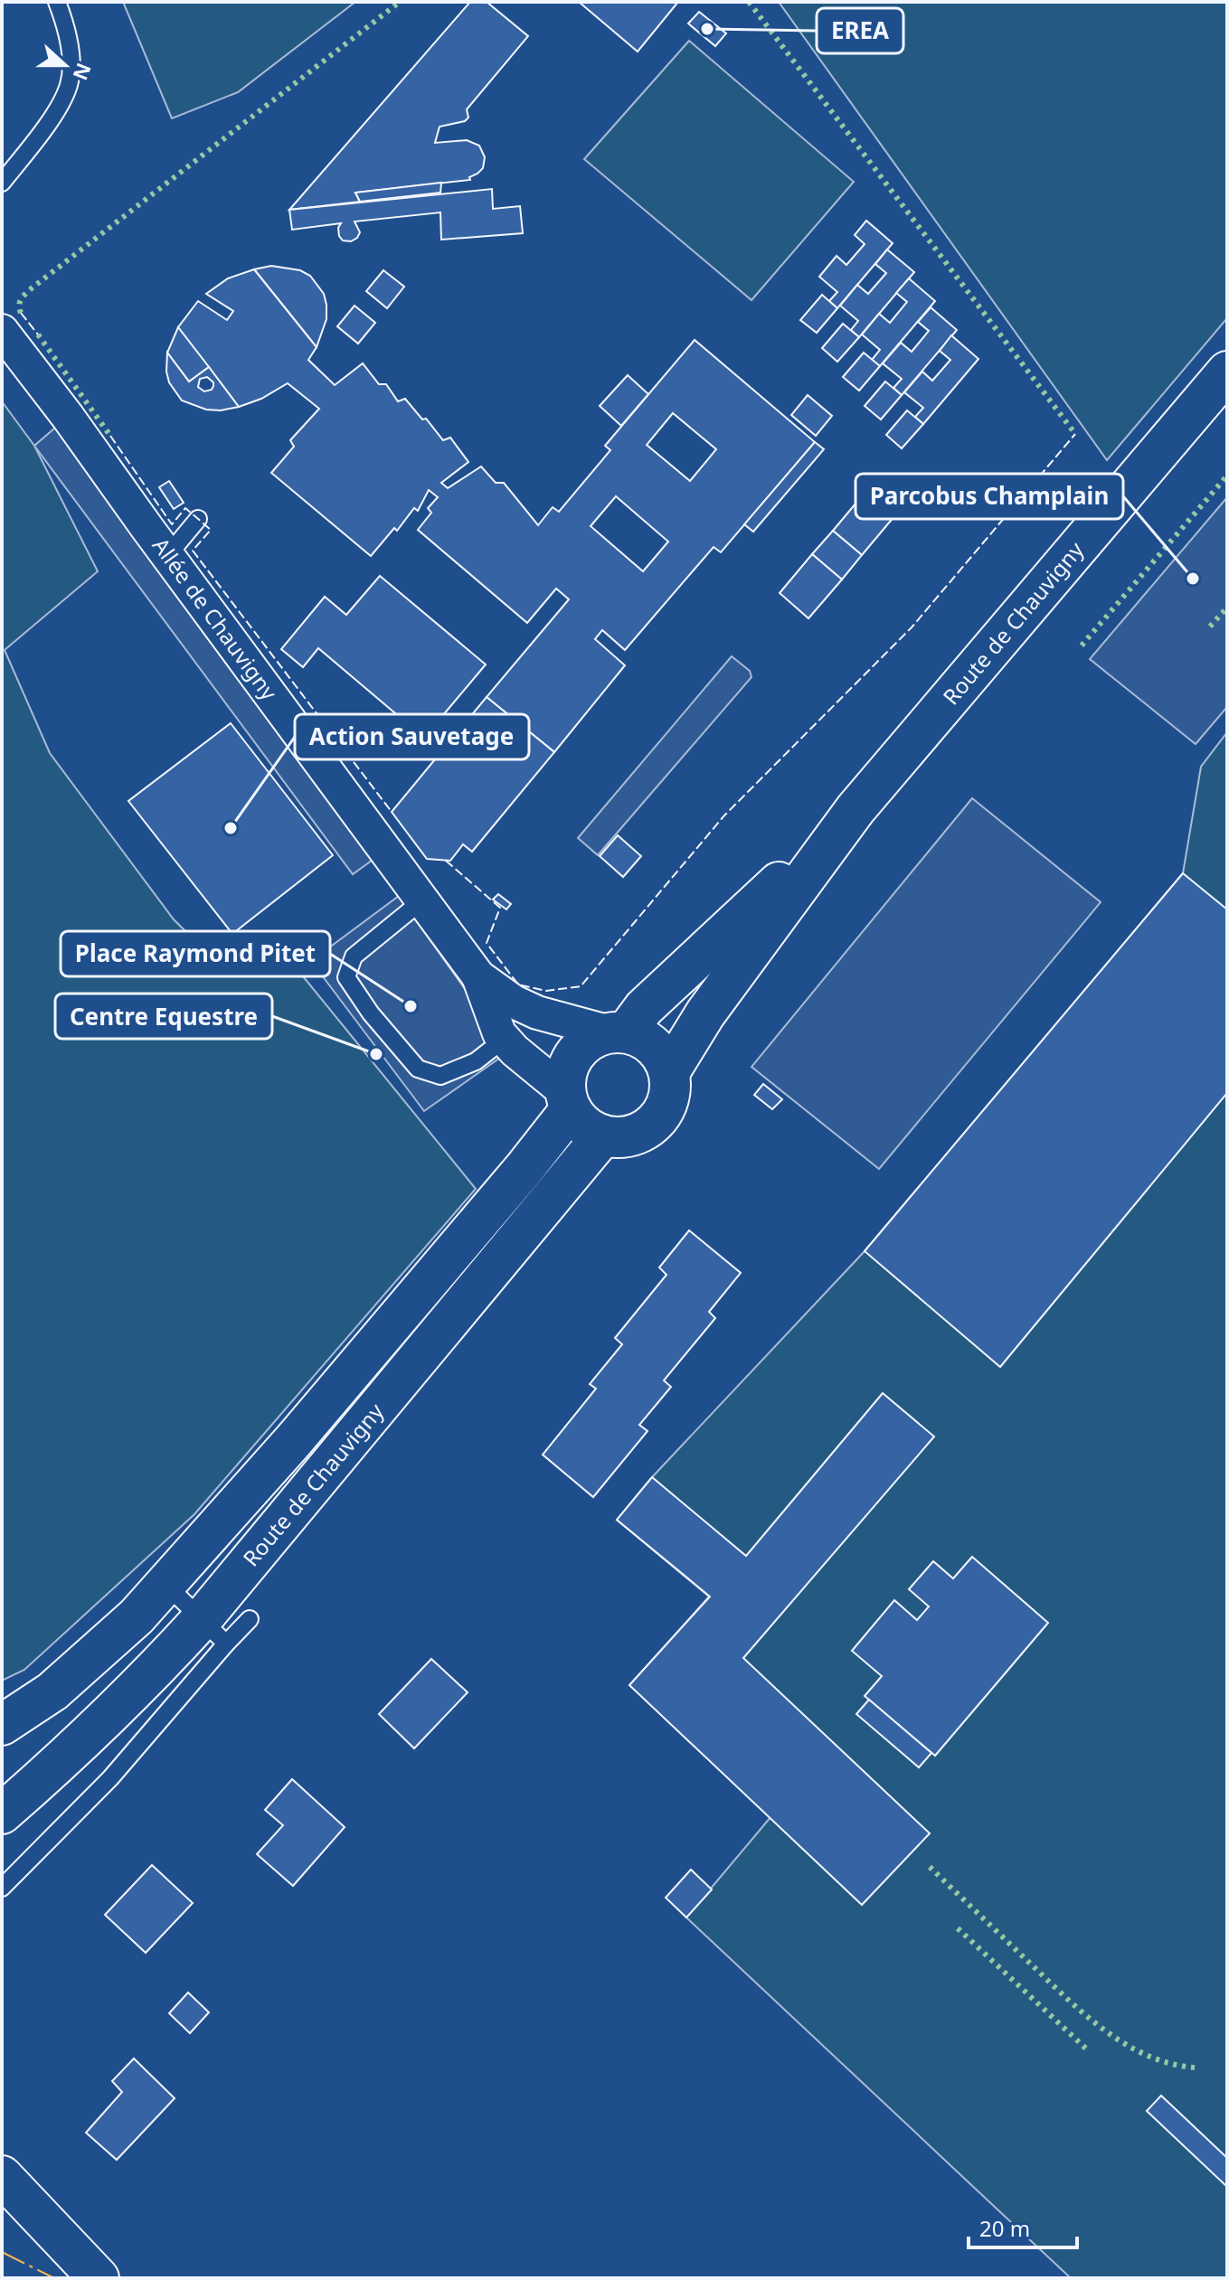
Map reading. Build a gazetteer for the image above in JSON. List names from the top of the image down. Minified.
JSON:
{"streets":{"main road":["Route de Chauvigny"],"street":["Allée de Chauvigny"]},"crossings":[["Allée de Chauvigny","Route de Chauvigny"]],"places":["EREA","Parcobus Champlain","Action Sauvetage","Place Raymond Pitet","Centre Equestre"],"scale_bar":"20 m","north":"right"}
